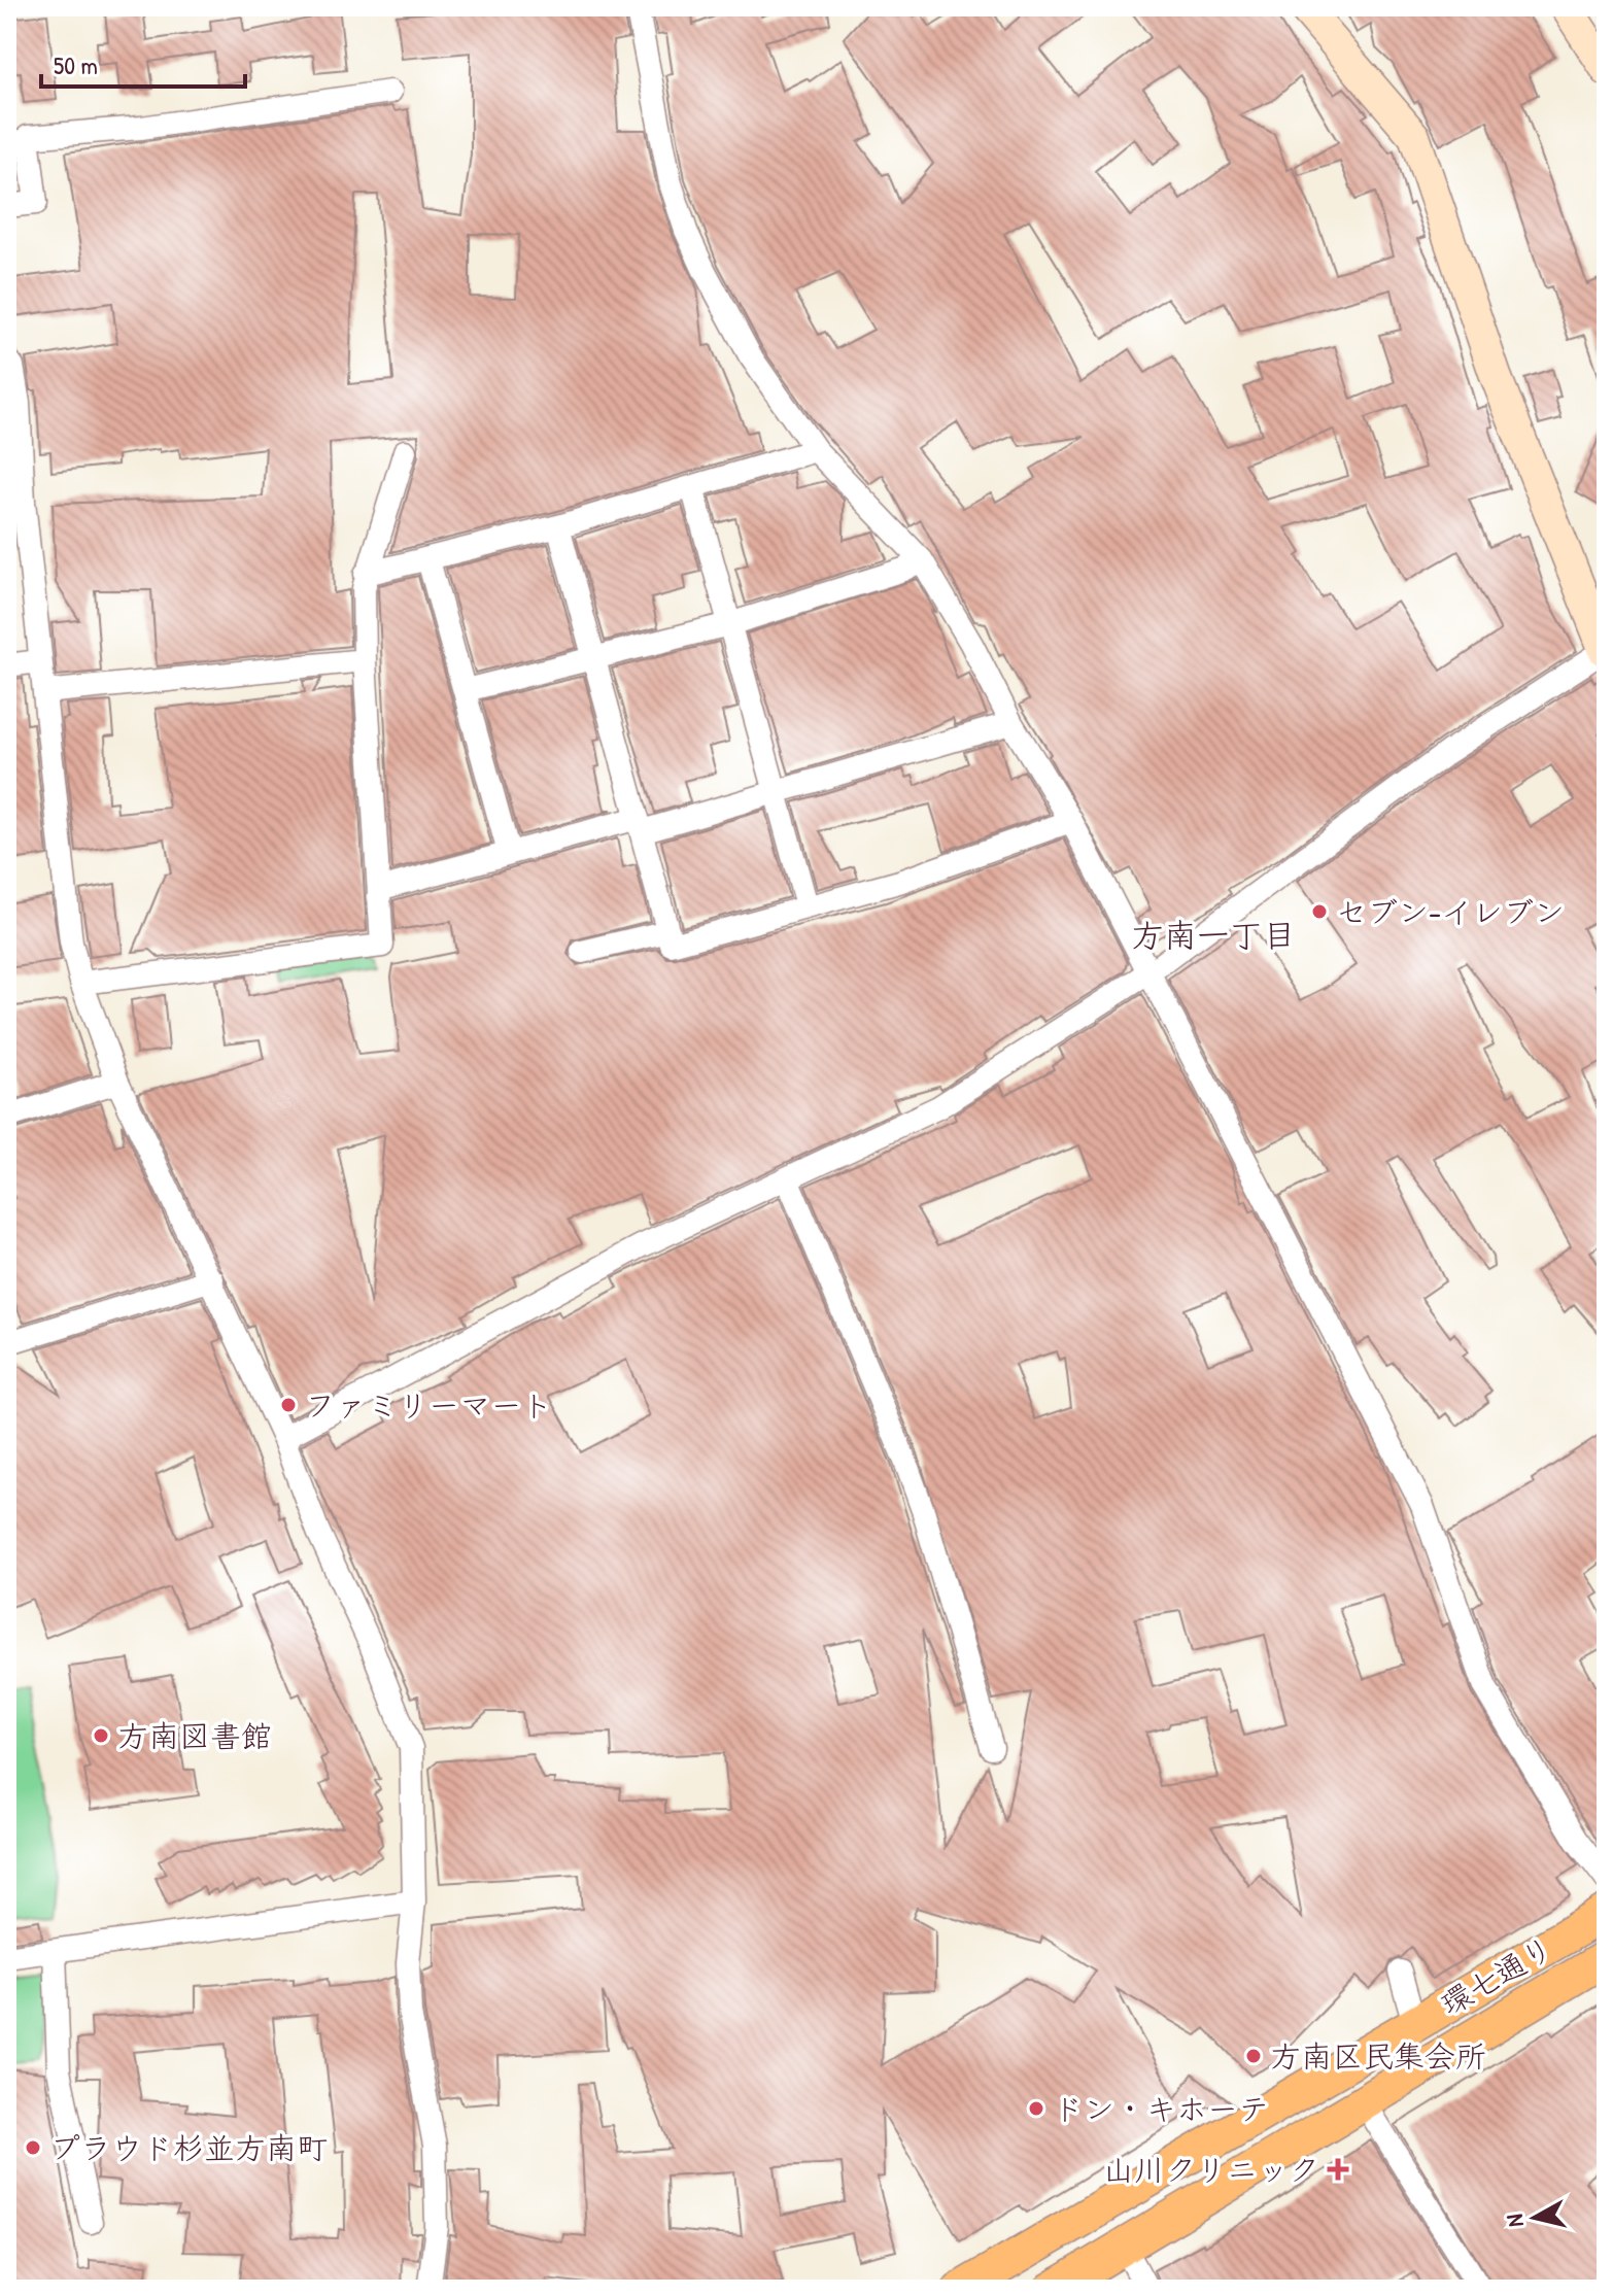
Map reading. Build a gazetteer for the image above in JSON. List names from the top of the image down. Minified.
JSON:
{"streets":{"main road":["環七通り"]},"districts":["方南一丁目"],"places":{"other":["セブン-イレブン","ファミリーマート","方南図書館","方南区民集会所","ドン・キホーテ","プラウド杉並方南町"],"health":["山川クリニック"]},"scale_bar":"50 m","north":"left"}
